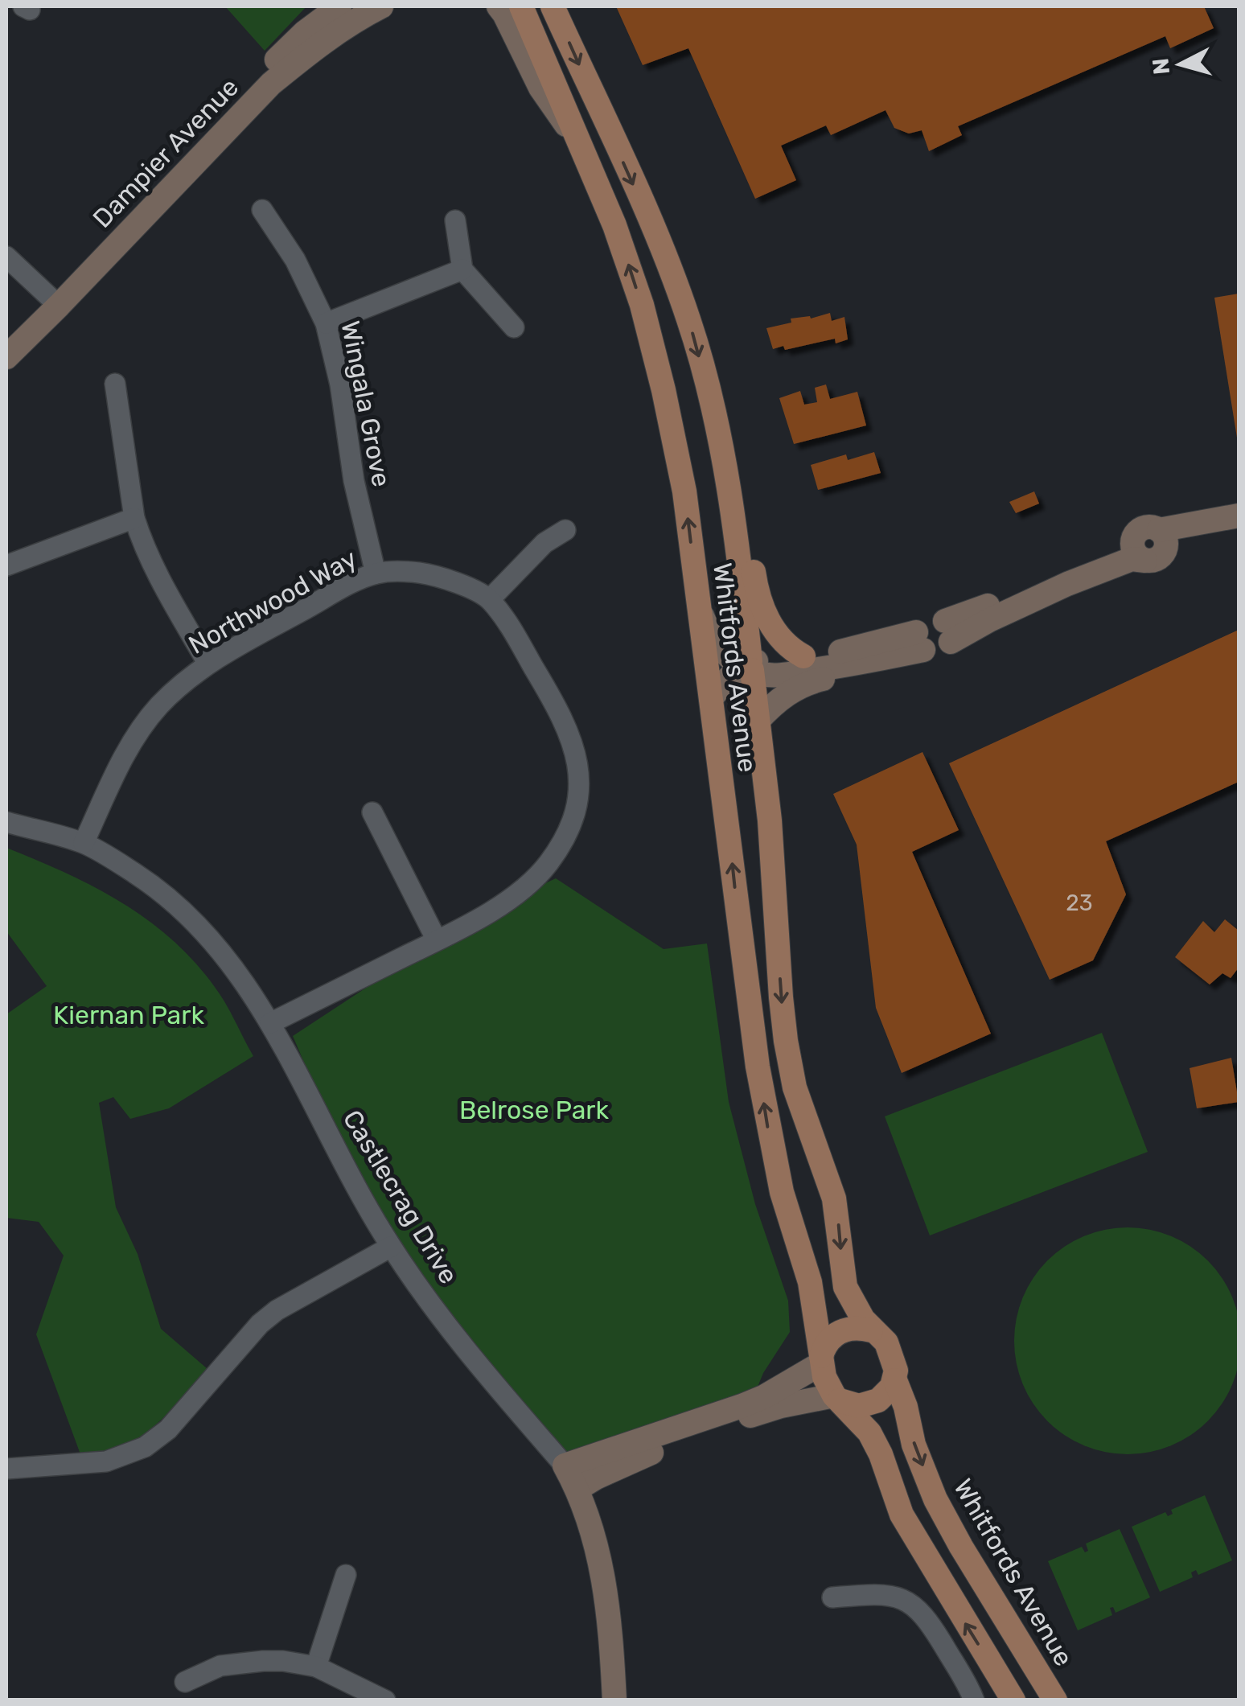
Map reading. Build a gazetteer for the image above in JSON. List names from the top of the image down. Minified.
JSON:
{"streets":{"main road":["Whitfords Avenue"],"street":["Dampier Avenue","Wingala Grove","Northwood Way","Castlecrag Drive"]},"crossings":[["Wingala Grove","Northwood Way"],["Northwood Way","Castlecrag Drive"]],"parks":["Kiernan Park","Belrose Park"],"house_numbers":["23"],"north":"left"}
